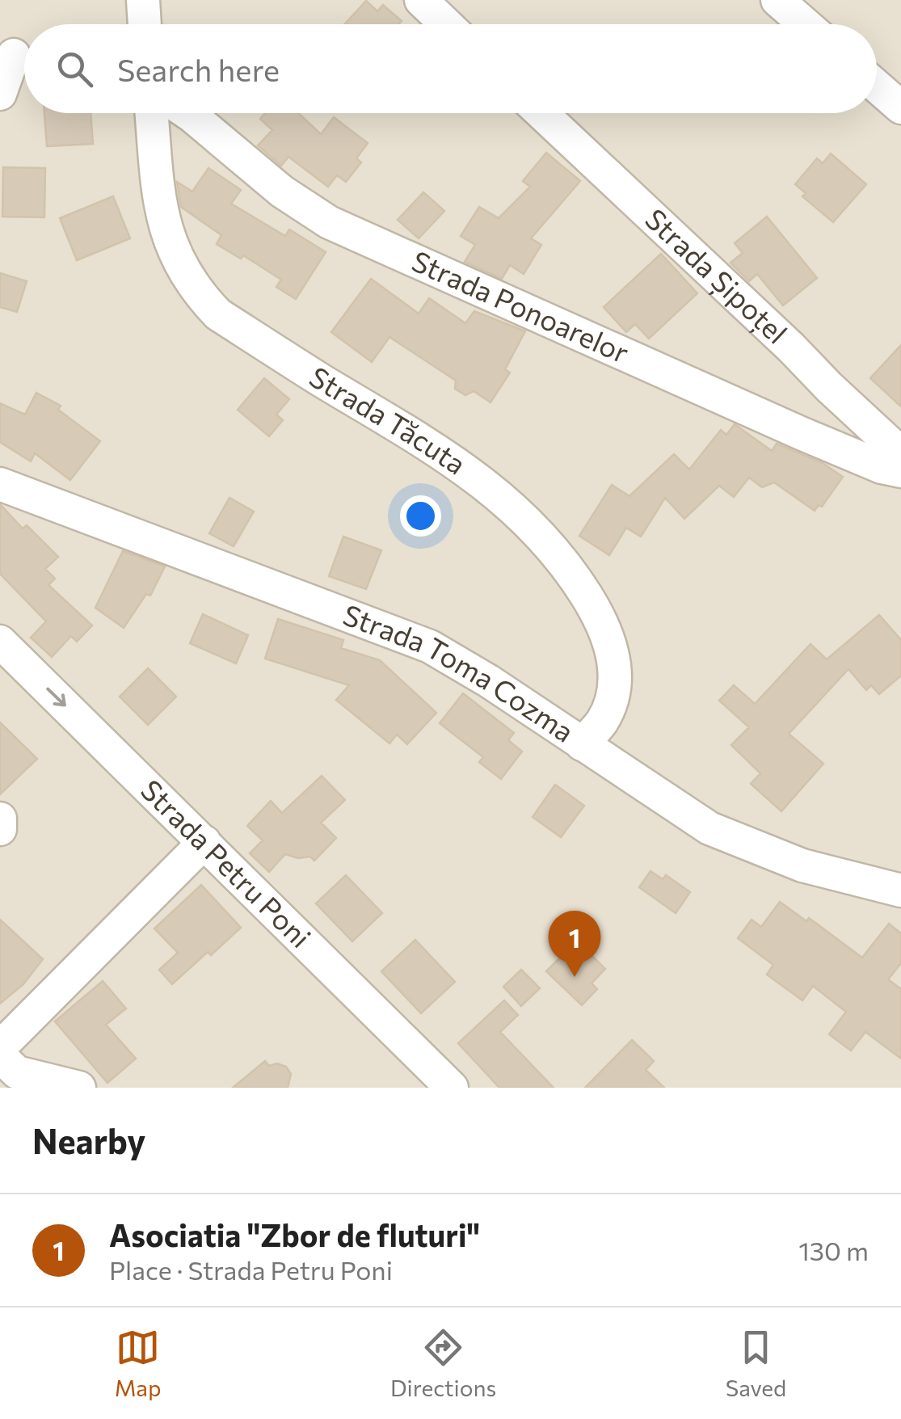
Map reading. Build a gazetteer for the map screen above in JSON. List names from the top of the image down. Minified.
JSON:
{"streets":{"street":["Strada Șipoțel","Strada Ponoarelor","Strada Tăcuta","Strada Toma Cozma","Strada Petru Poni"]},"crossings":[["Strada Tăcuta","Strada Toma Cozma"]],"one_way":["Strada Petru Poni"],"page":{"search":"Search here","pins":"1","heading":"Nearby","list":[{"mark":"1","name":"Asociatia \"Zbor de fluturi\"","note":"Place · Strada Petru Poni","value":"130 m"}],"nav":["Map","Directions","Saved"]}}
